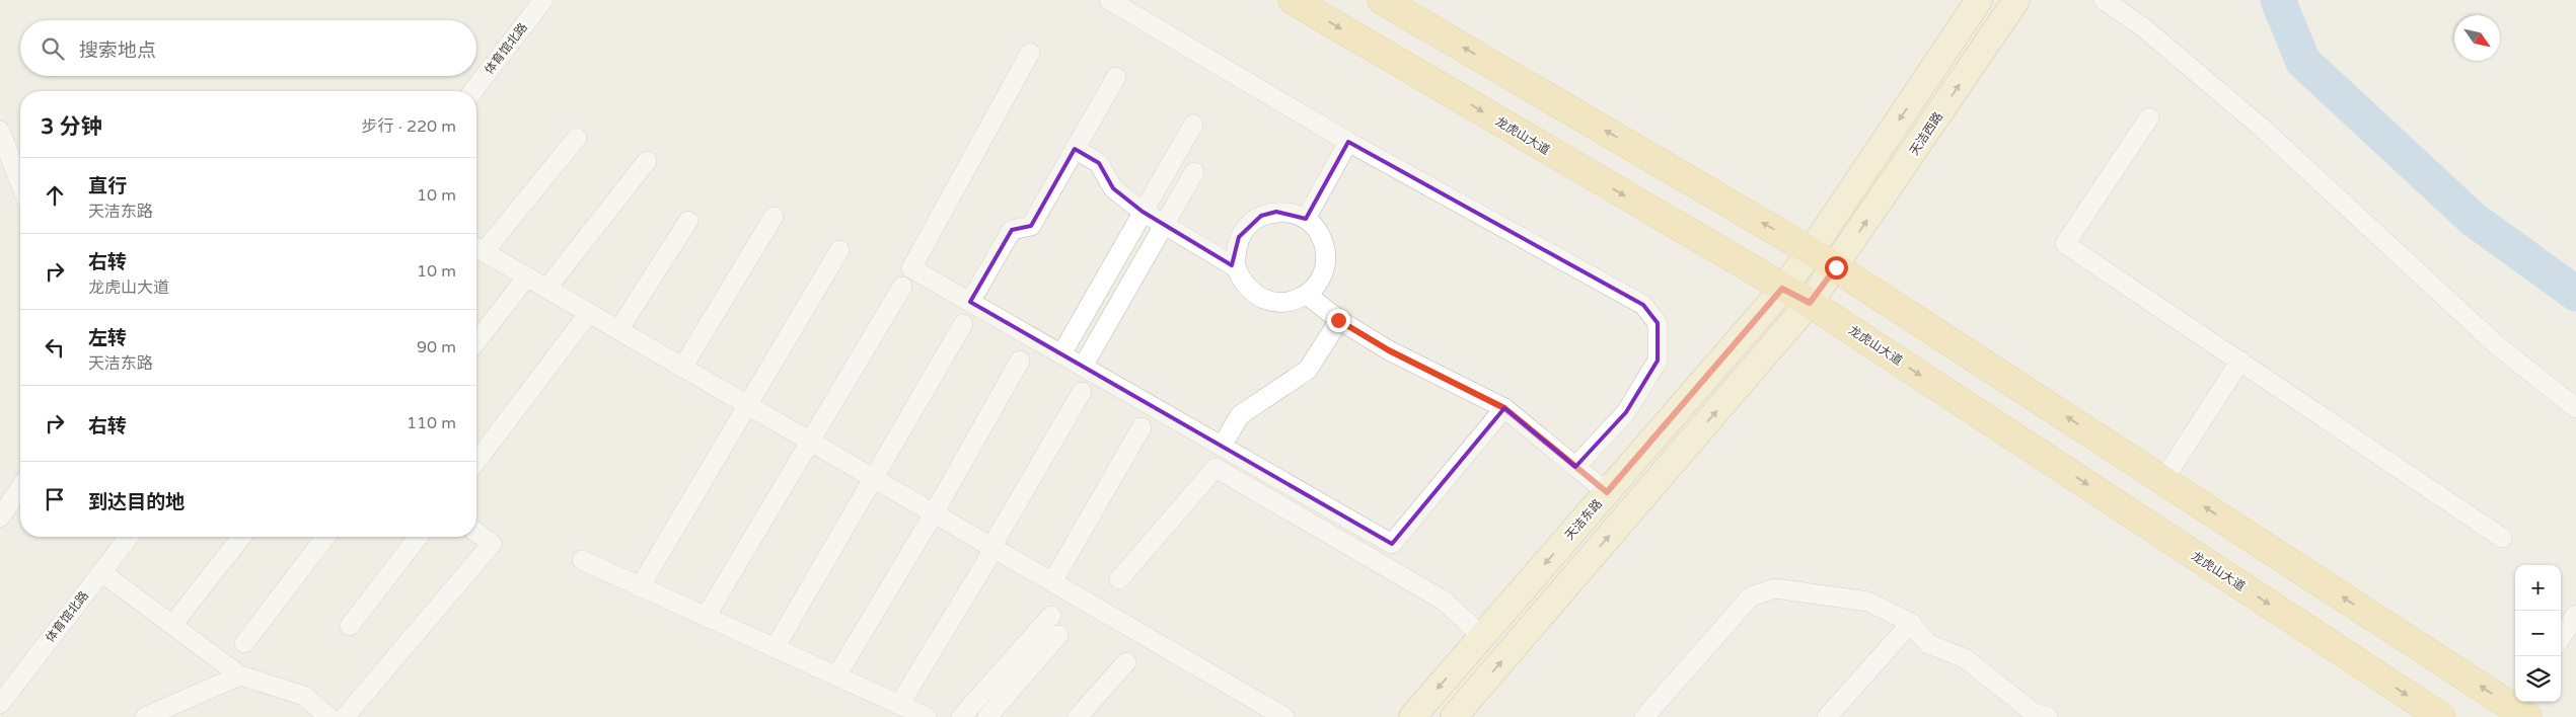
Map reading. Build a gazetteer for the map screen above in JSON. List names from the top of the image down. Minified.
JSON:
{"streets":{"main road":["天洁西路","龙虎山大道","天洁东路"],"street":["体育馆北路"]},"crossings":[["龙虎山大道","天洁东路"]],"north":"bottom right","page":{"search":"搜索地点","heading":["3 分钟","步行 · 220 m"],"list":[["直行","天洁东路","10 m"],["右转","龙虎山大道","10 m"],["左转","天洁东路","90 m"],["右转","110 m"],"到达目的地"],"map_buttons":["+","−"]}}
